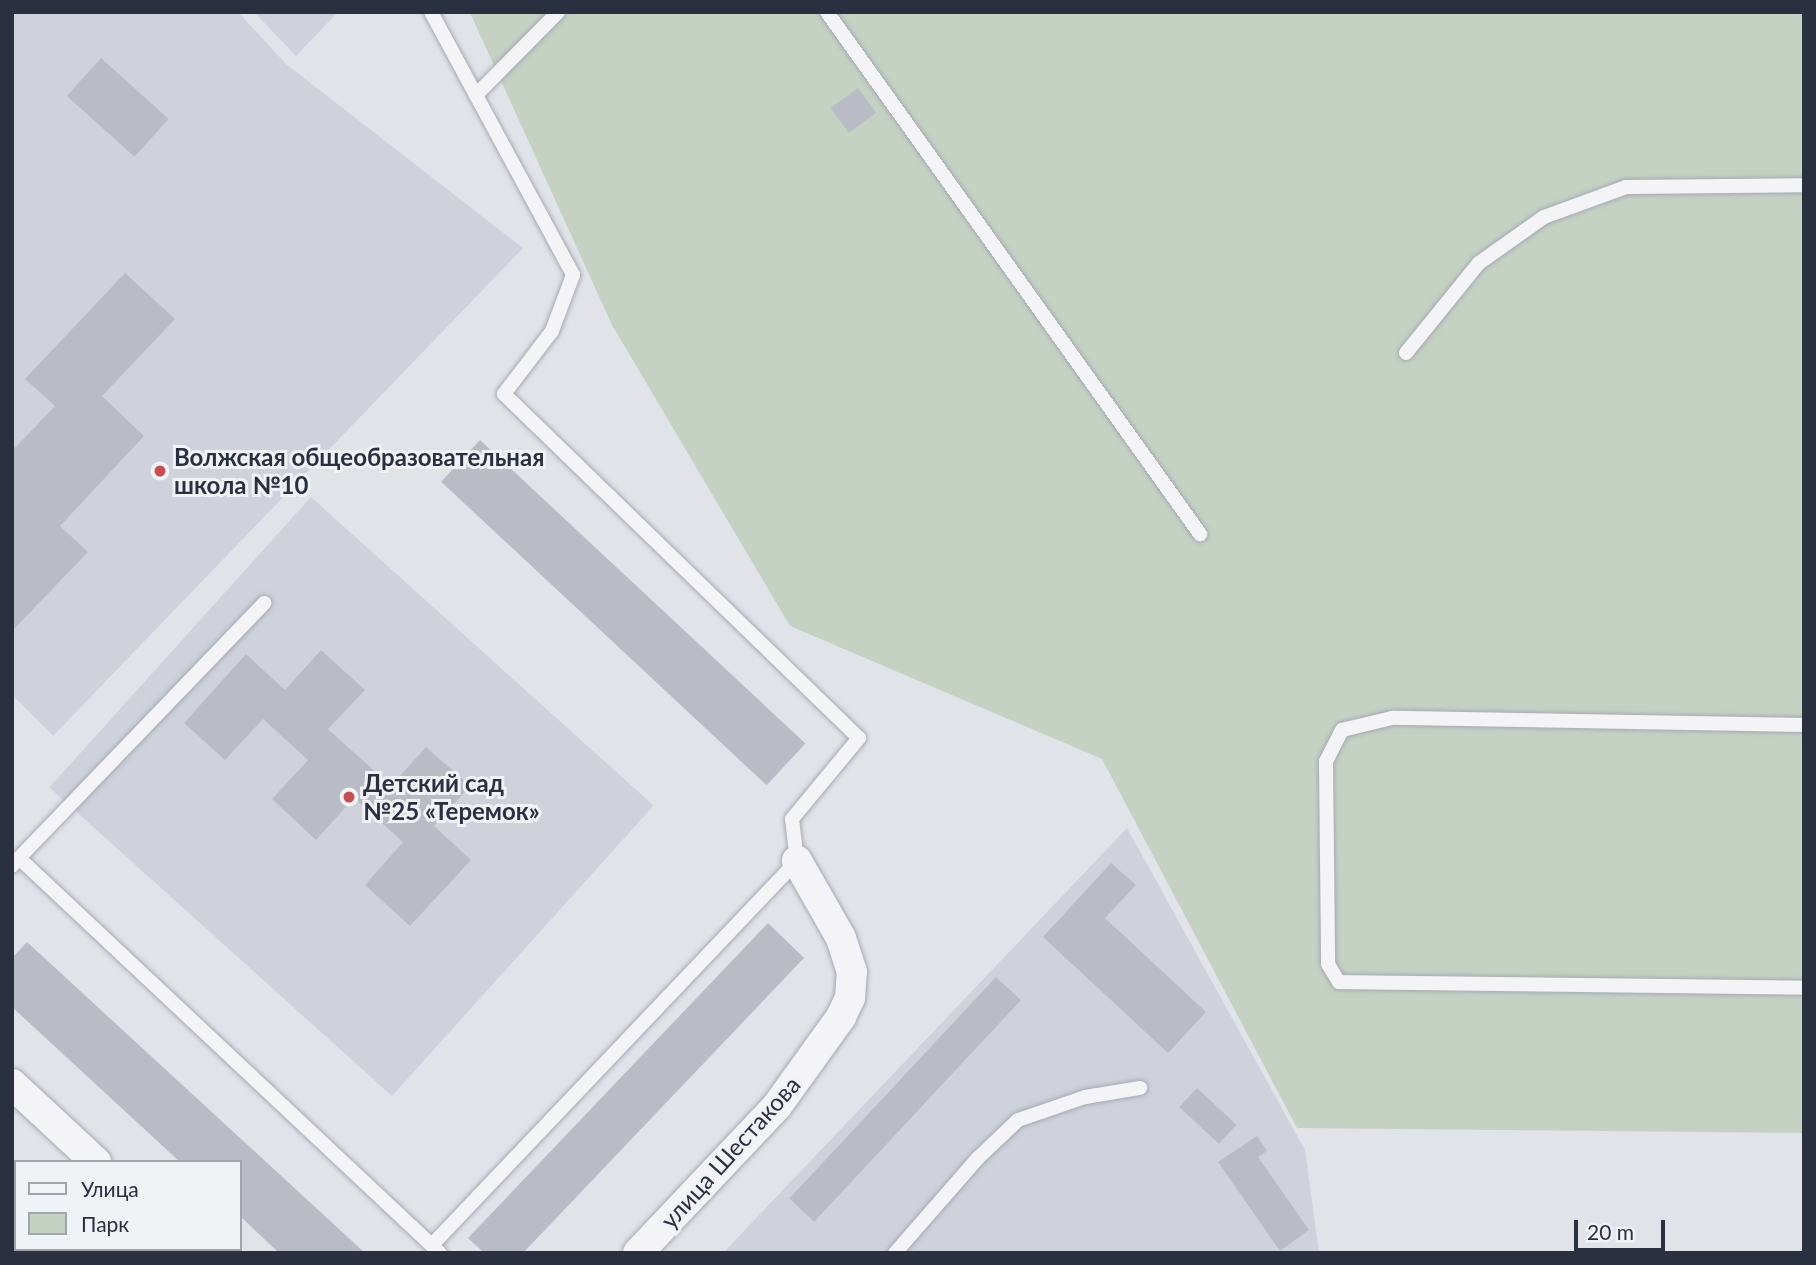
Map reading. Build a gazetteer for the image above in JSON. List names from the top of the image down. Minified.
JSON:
{"streets":{"street":["улица Шестакова"]},"places":["Волжская общеобразовательная школа №10","Детский сад №25 «Теремок»"],"legend":["Улица","Парк"],"scale_bar":"20 m"}
